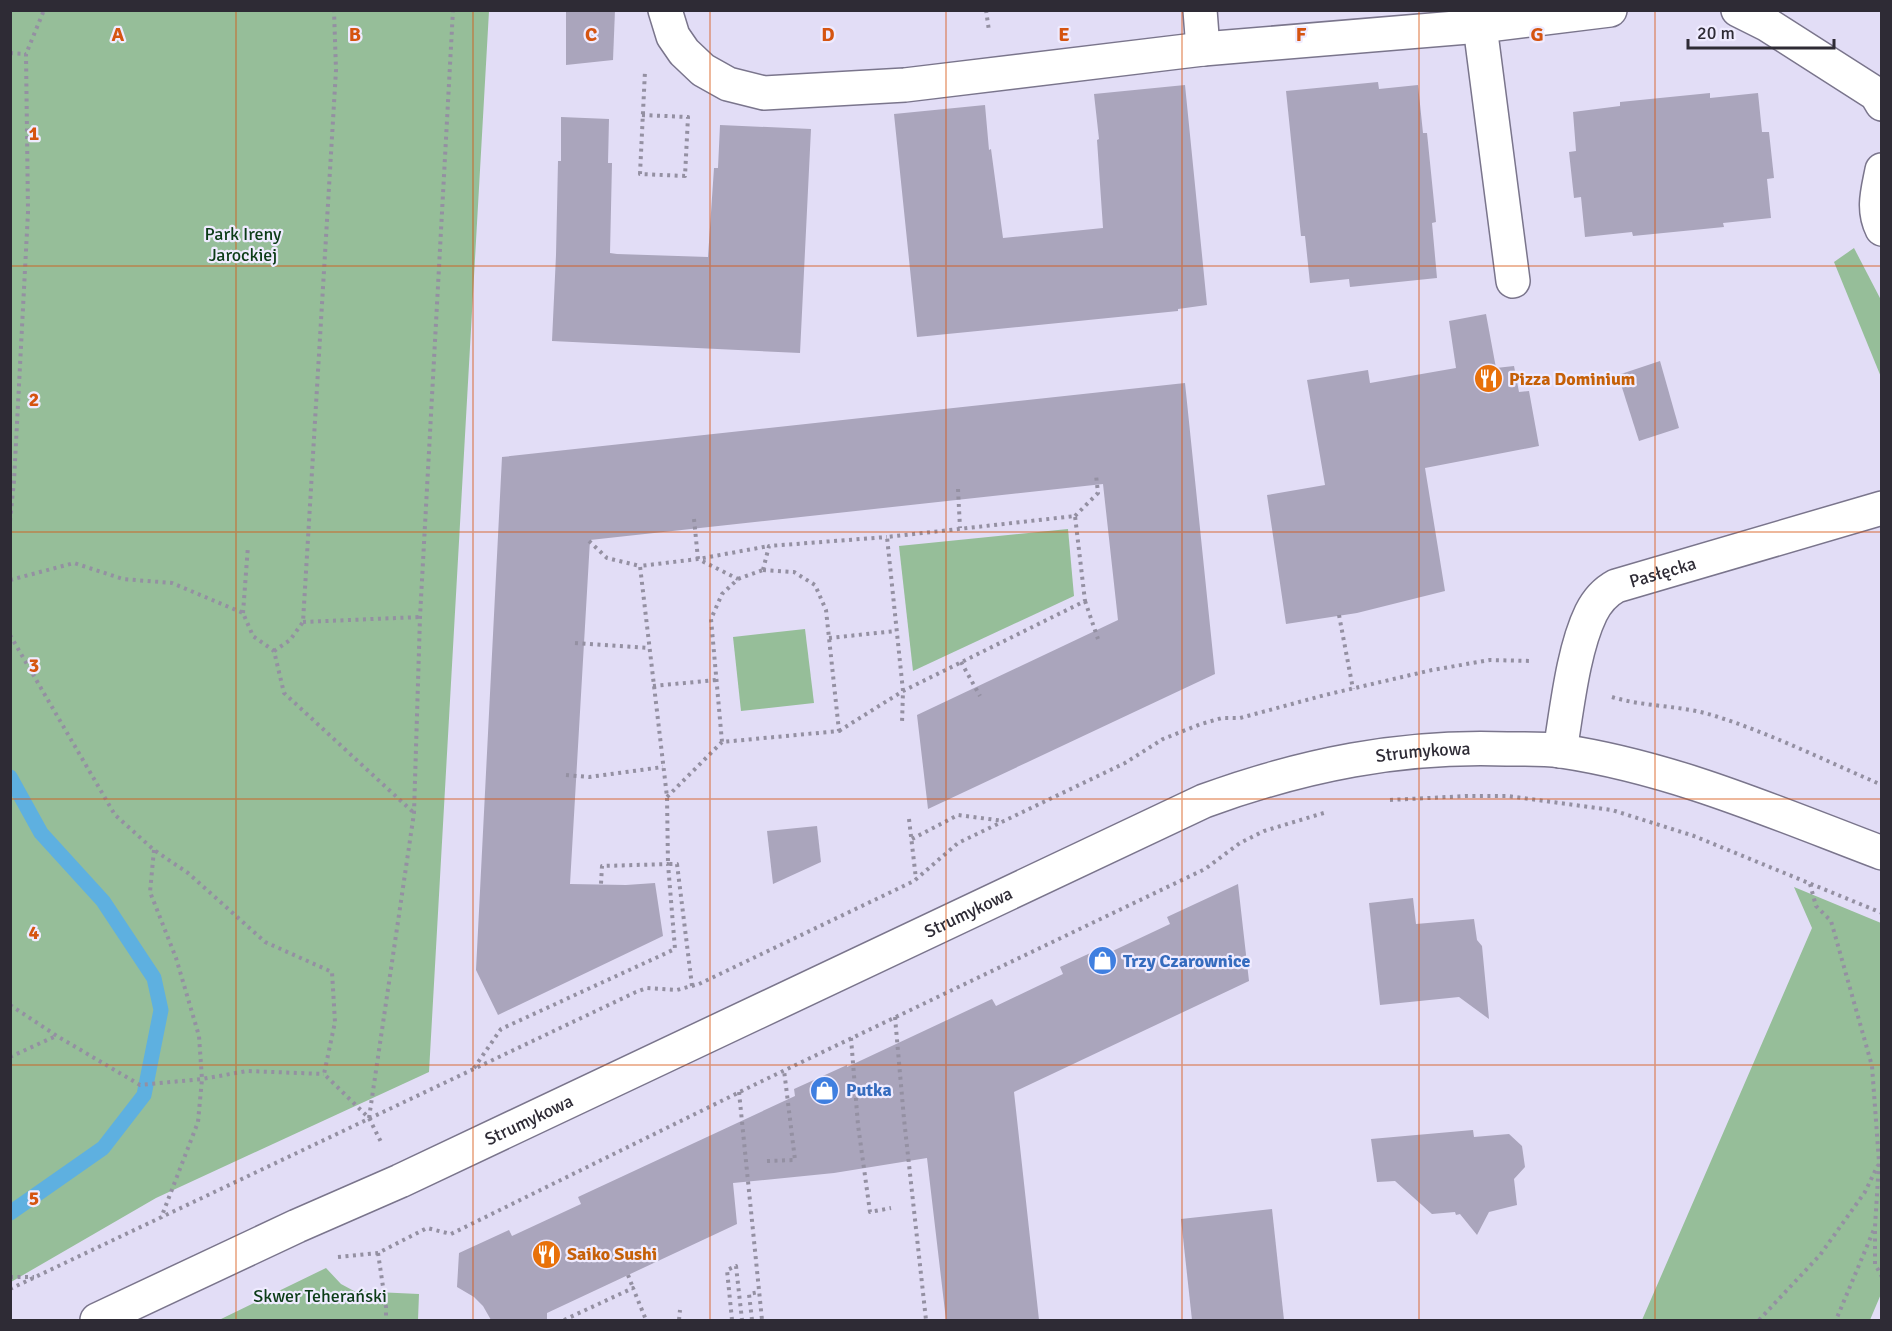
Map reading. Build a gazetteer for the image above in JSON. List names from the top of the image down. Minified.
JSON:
{"streets":{"street":["Pasłęcka","Strumykowa"]},"crossings":[["Pasłęcka","Strumykowa"]],"parks":["Park Ireny Jarockiej","Skwer Teherański"],"places":{"restaurant":["Pizza Dominium","Saiko Sushi"],"shop":["Trzy Czarownice","Putka"]},"scale_bar":"20 m","grid":{"columns":["A","B","C","D","E","F","G"],"rows":["1","2","3","4","5"]}}
